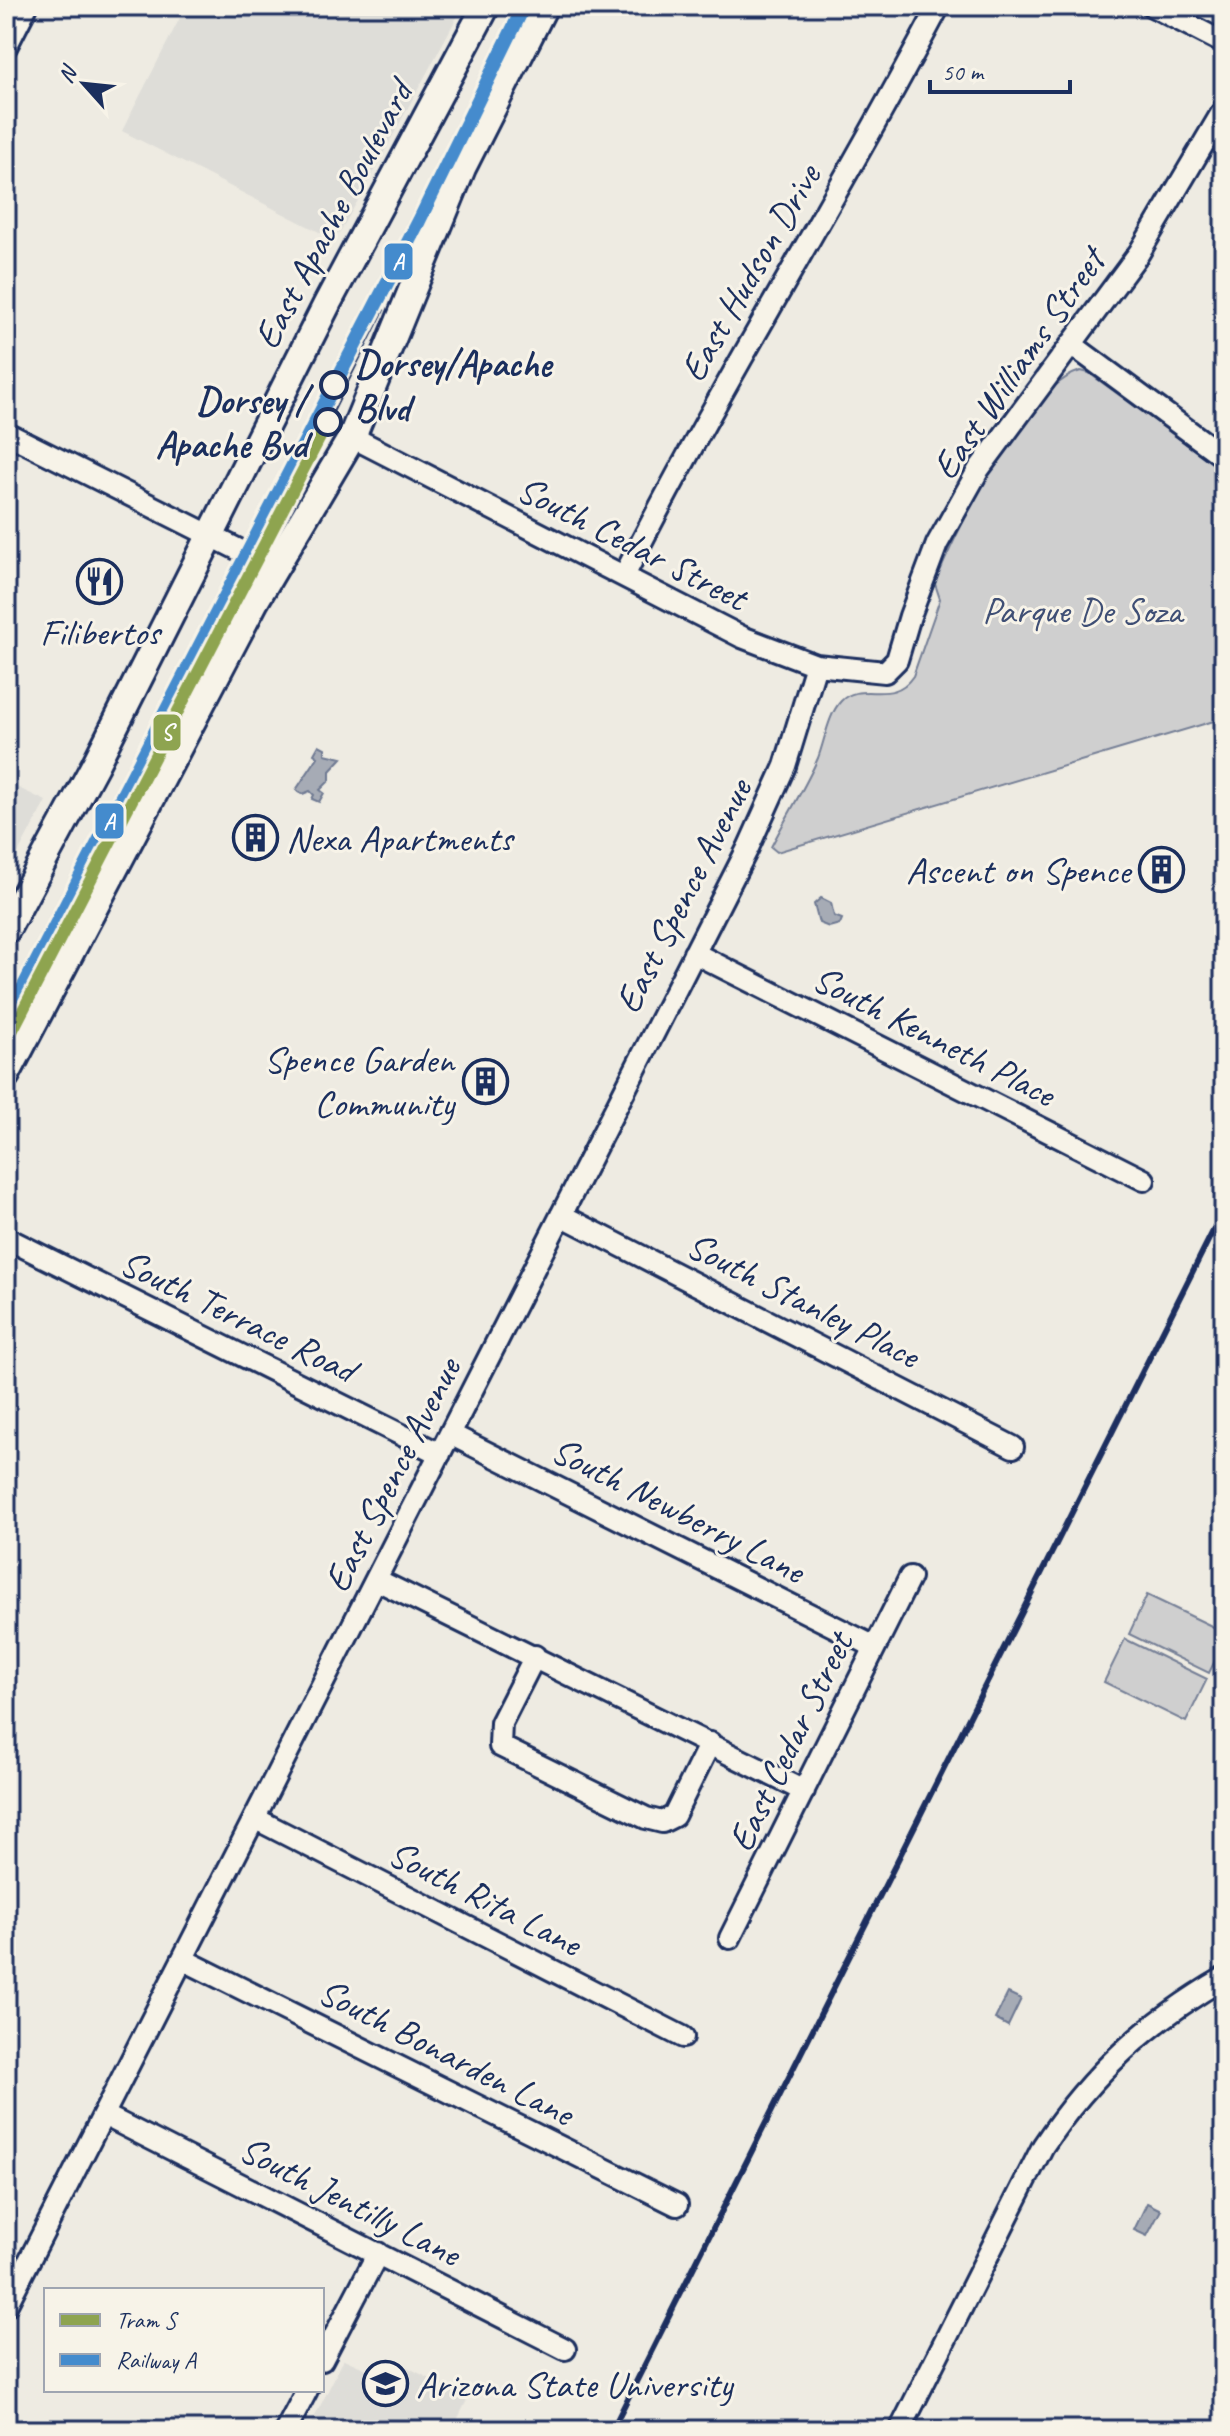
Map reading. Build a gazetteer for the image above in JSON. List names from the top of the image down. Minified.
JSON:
{"streets":{"main road":["East Apache Boulevard"],"street":["East Hudson Drive","East Williams Street","South Cedar Street","East Spence Avenue","South Kenneth Place","South Stanley Place","South Terrace Road","South Newberry Lane","East Cedar Street","South Rita Lane","South Bonarden Lane","South Jentilly Lane"]},"crossings":[["East Hudson Drive","South Cedar Street"],["East Williams Street","South Cedar Street"],["South Cedar Street","East Spence Avenue"],["East Spence Avenue","South Kenneth Place"],["East Spence Avenue","South Stanley Place"],["East Spence Avenue","South Terrace Road"],["East Spence Avenue","South Newberry Lane"],["East Spence Avenue","South Rita Lane"],["East Spence Avenue","South Bonarden Lane"],["East Spence Avenue","South Jentilly Lane"],["South Newberry Lane","East Cedar Street"]],"parks":["Parque De Soza"],"places":{"other":["Dorsey/Apache Blvd","Dorsey / Apache Bvd"],"restaurant":["Filibertos"],"building":["Nexa Apartments","Ascent on Spence","Spence Garden Community"],"school or university":["Arizona State University"]},"lines":["rail line A","tram line S"],"legend":["Tram S","Railway A"],"scale_bar":"50 m","north":"top left"}
